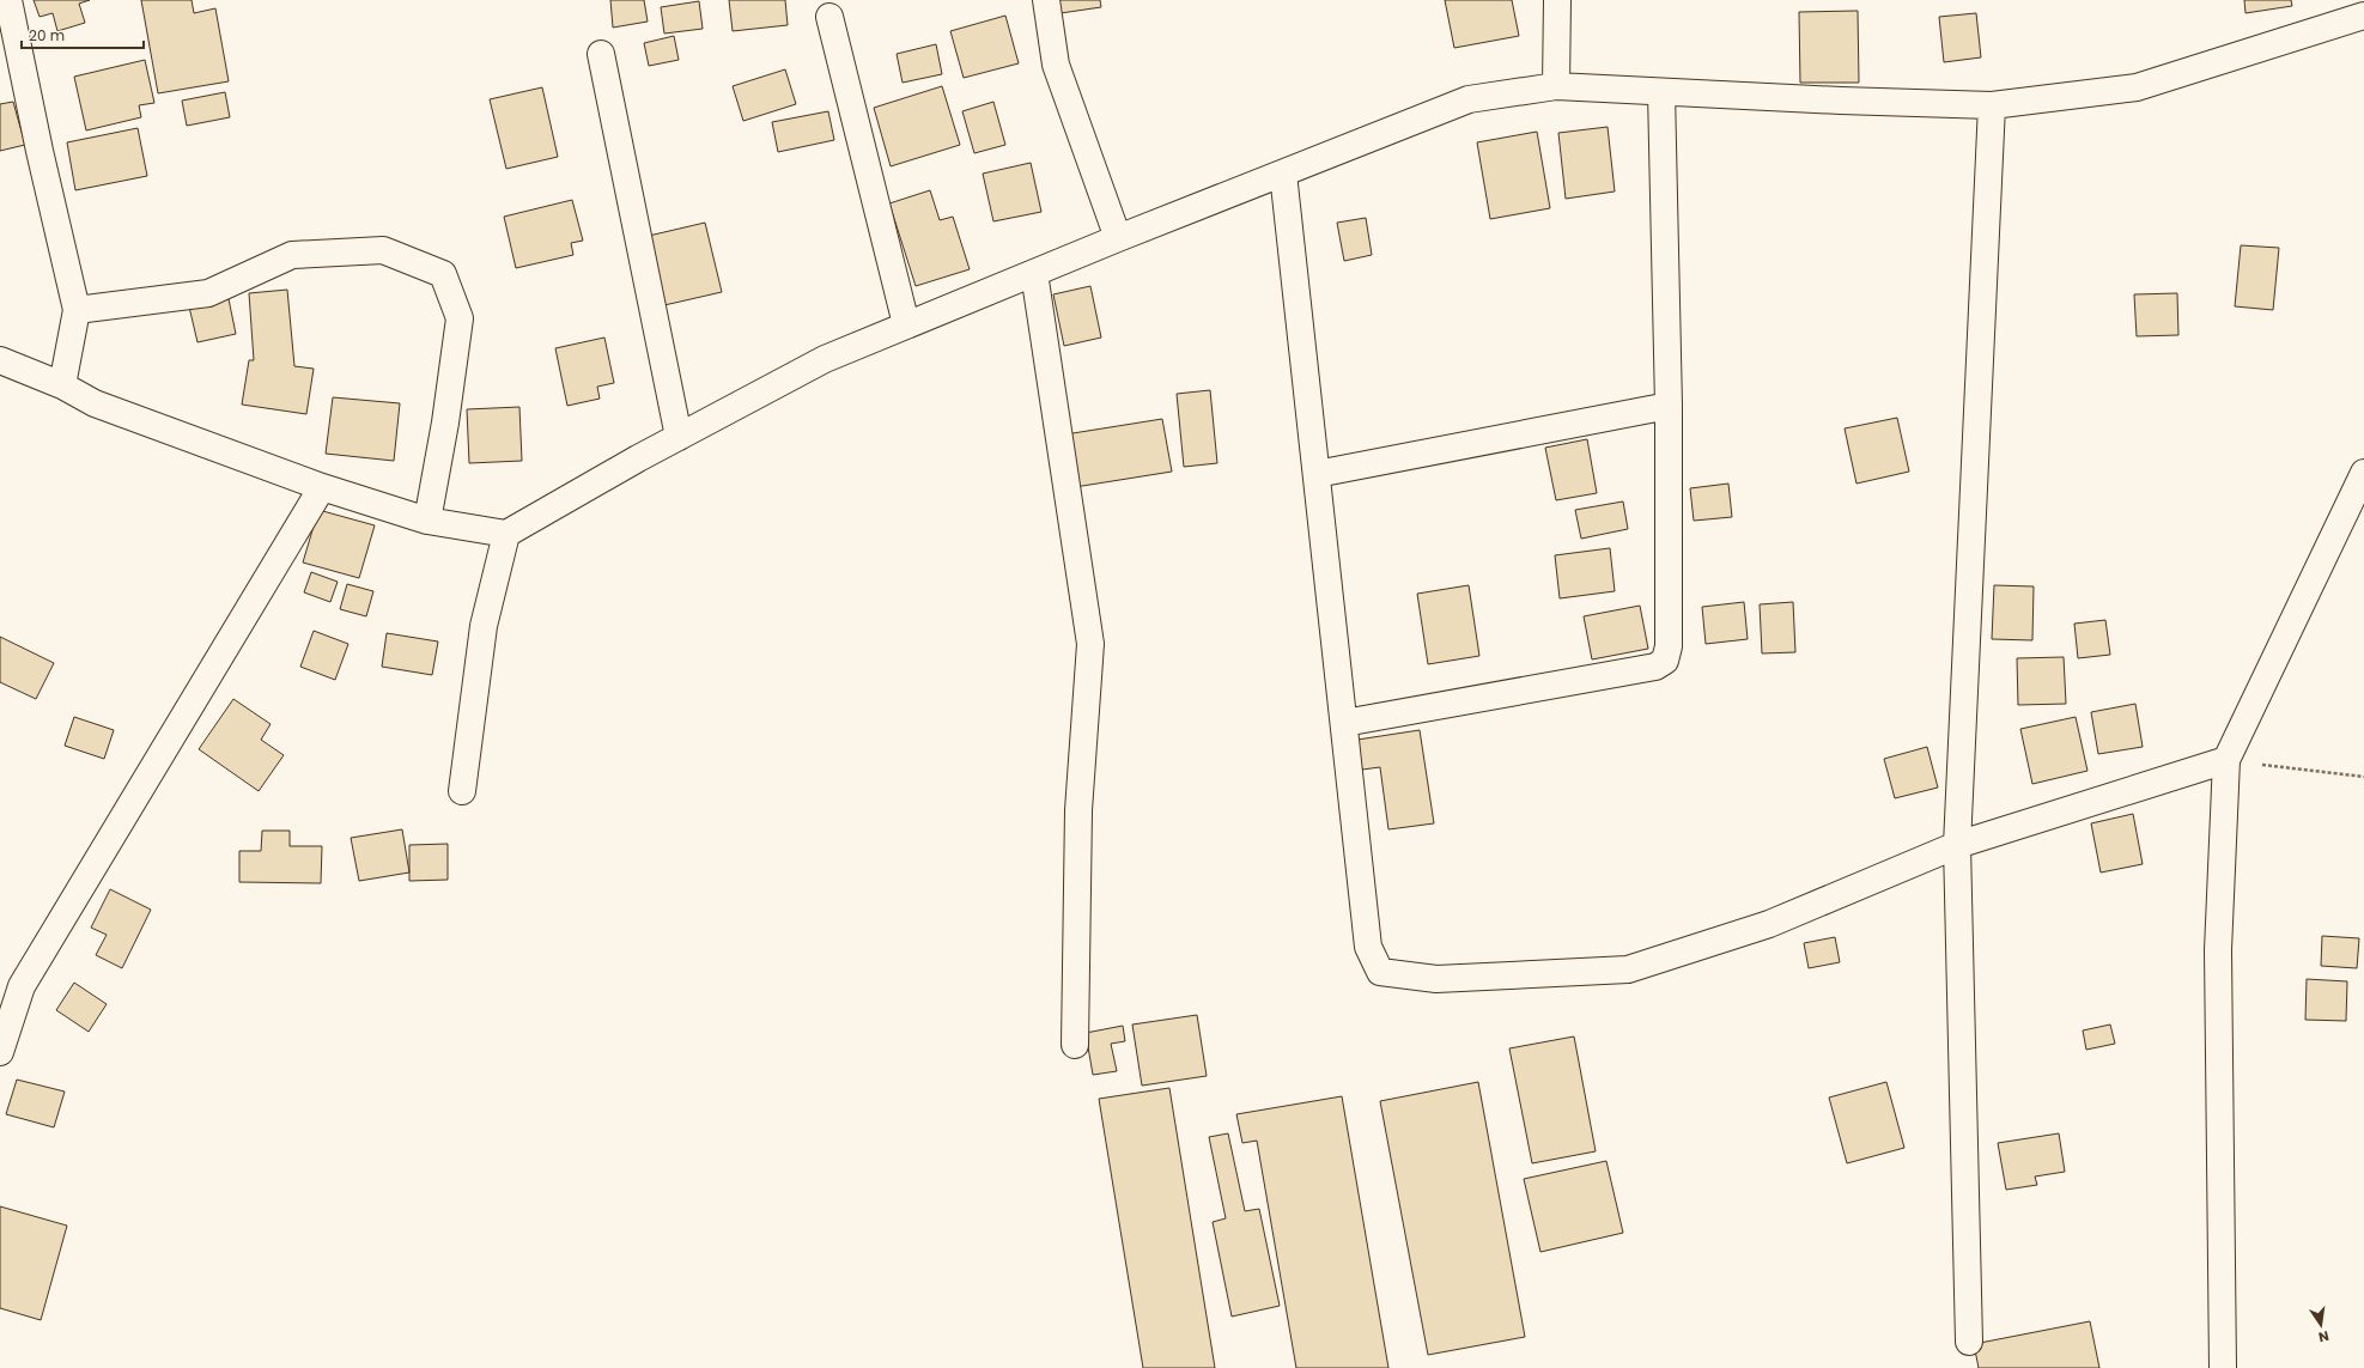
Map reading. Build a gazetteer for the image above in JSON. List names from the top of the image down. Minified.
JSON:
{"scale_bar":"20 m","north":"bottom"}
